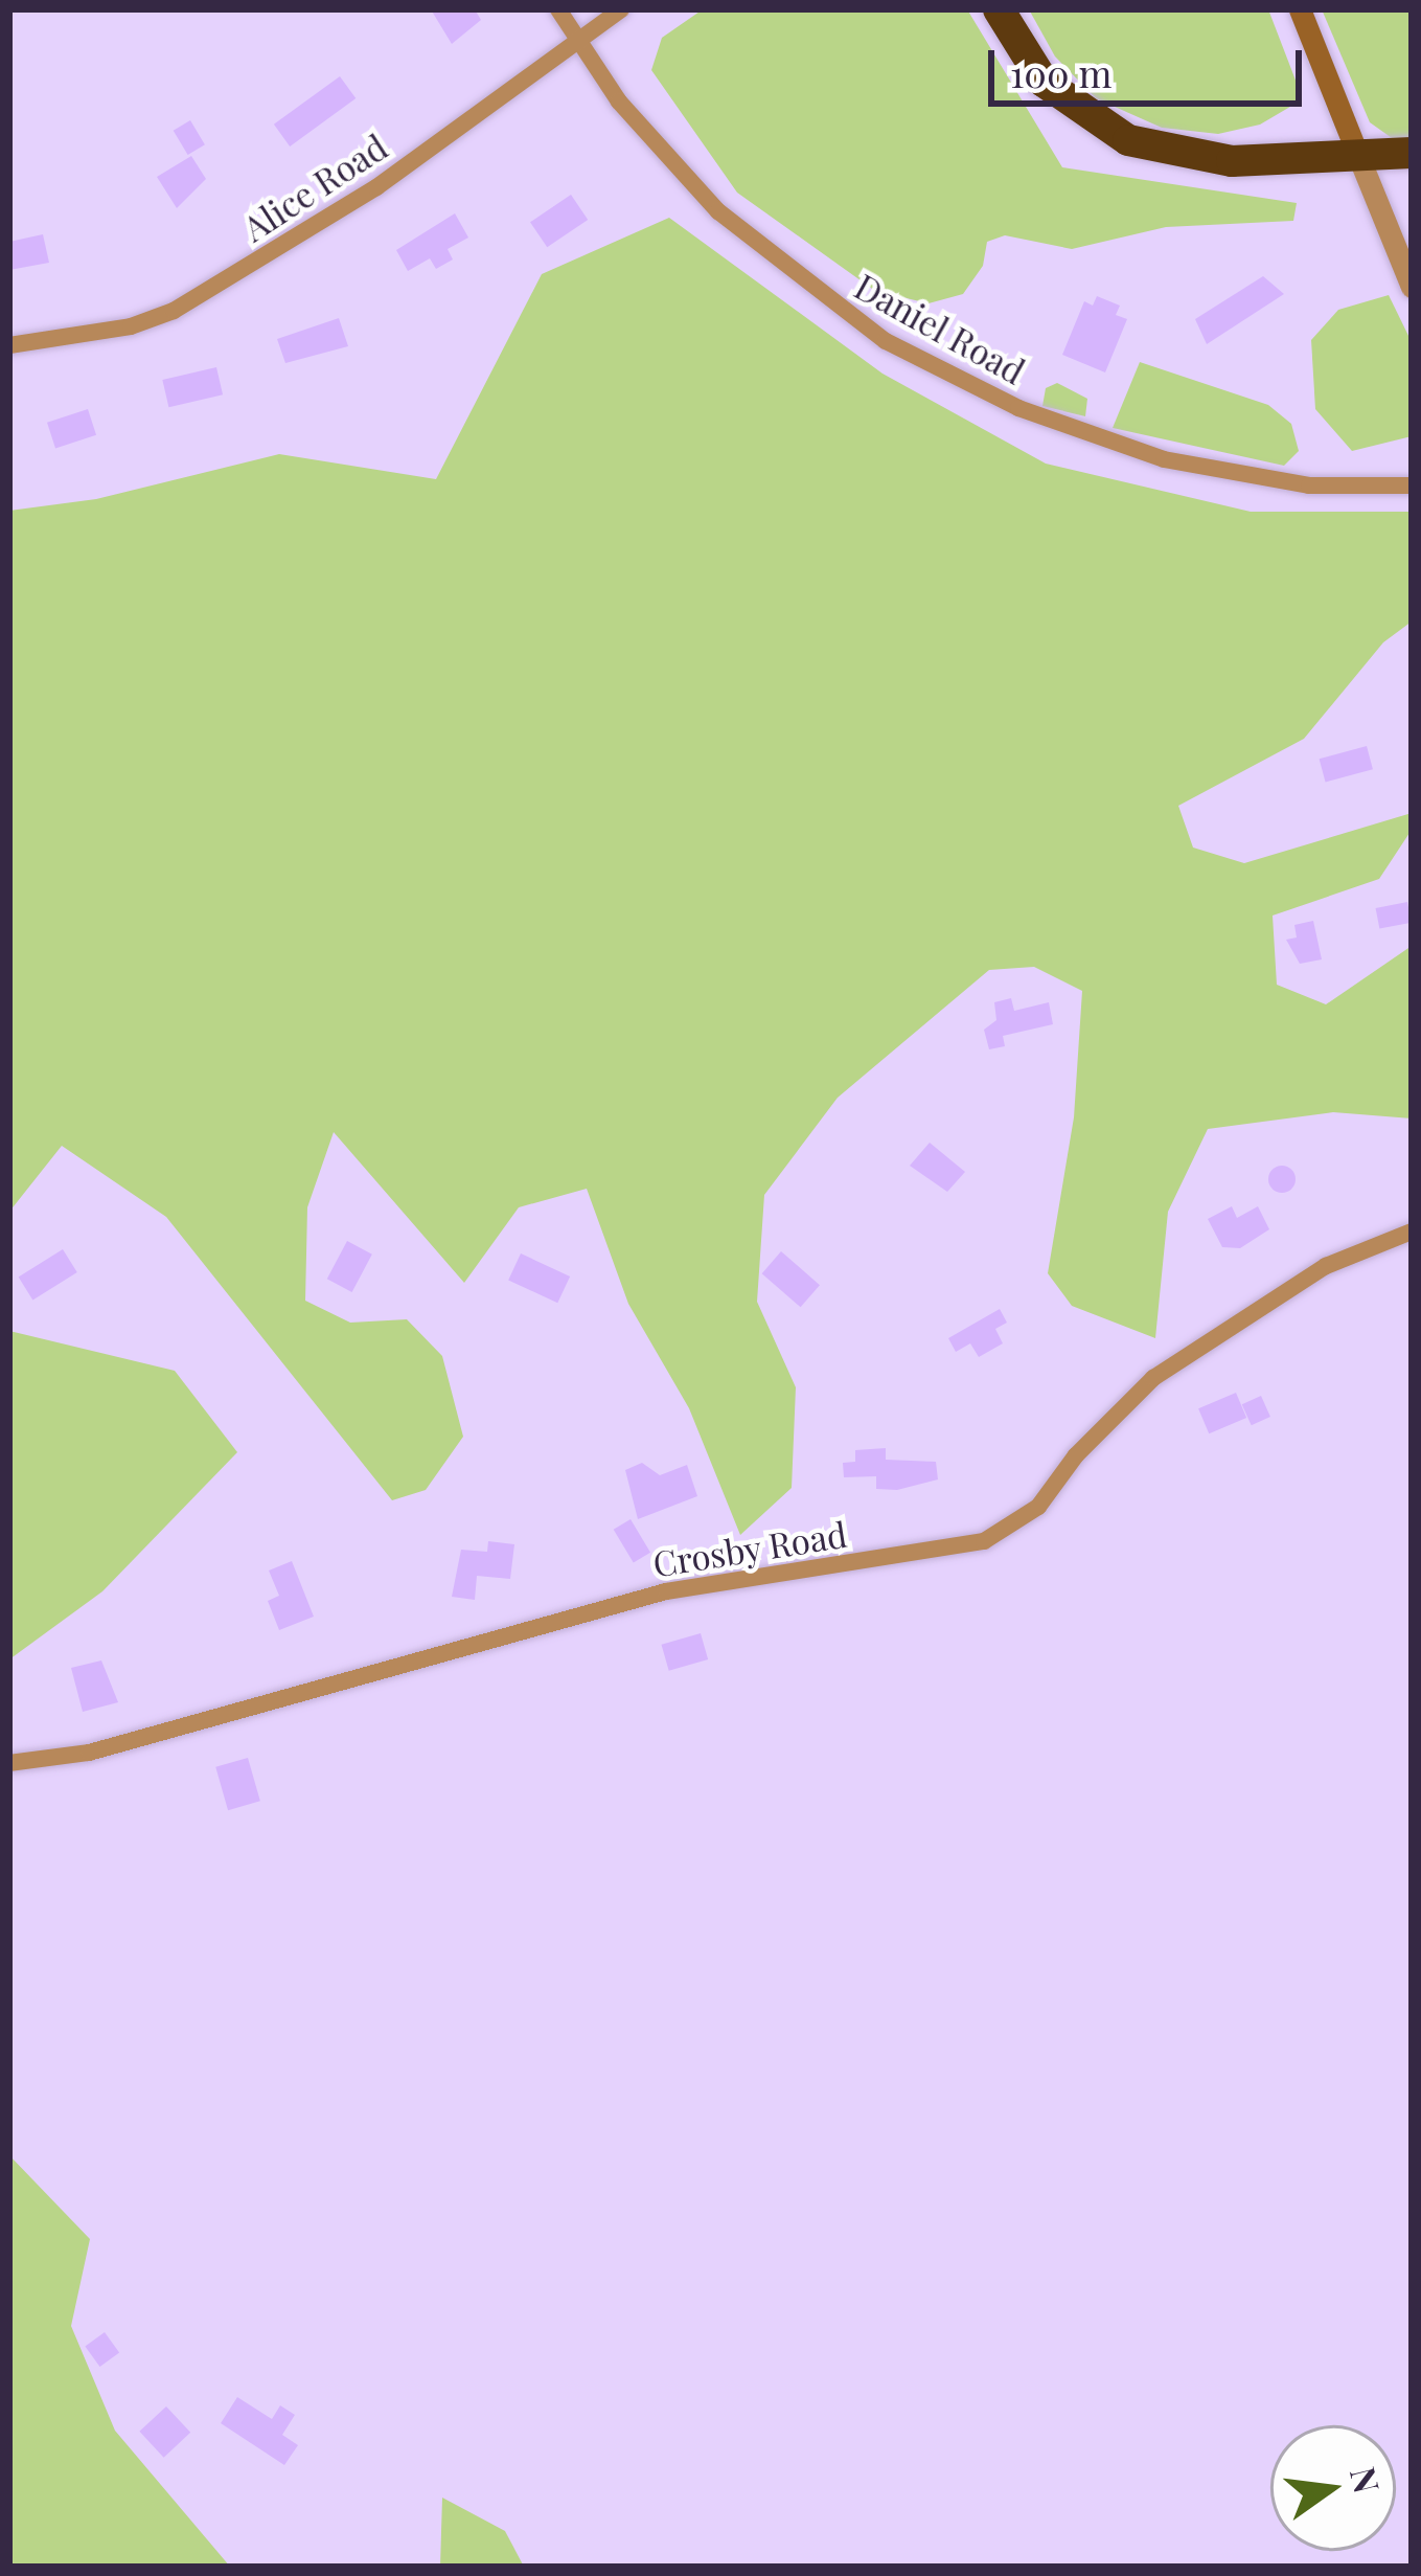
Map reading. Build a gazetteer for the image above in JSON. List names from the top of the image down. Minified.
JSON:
{"streets":{"street":["Alice Road","Daniel Road","Crosby Road"]},"crossings":[["Alice Road","Daniel Road"]],"scale_bar":"100 m","north":"right"}
